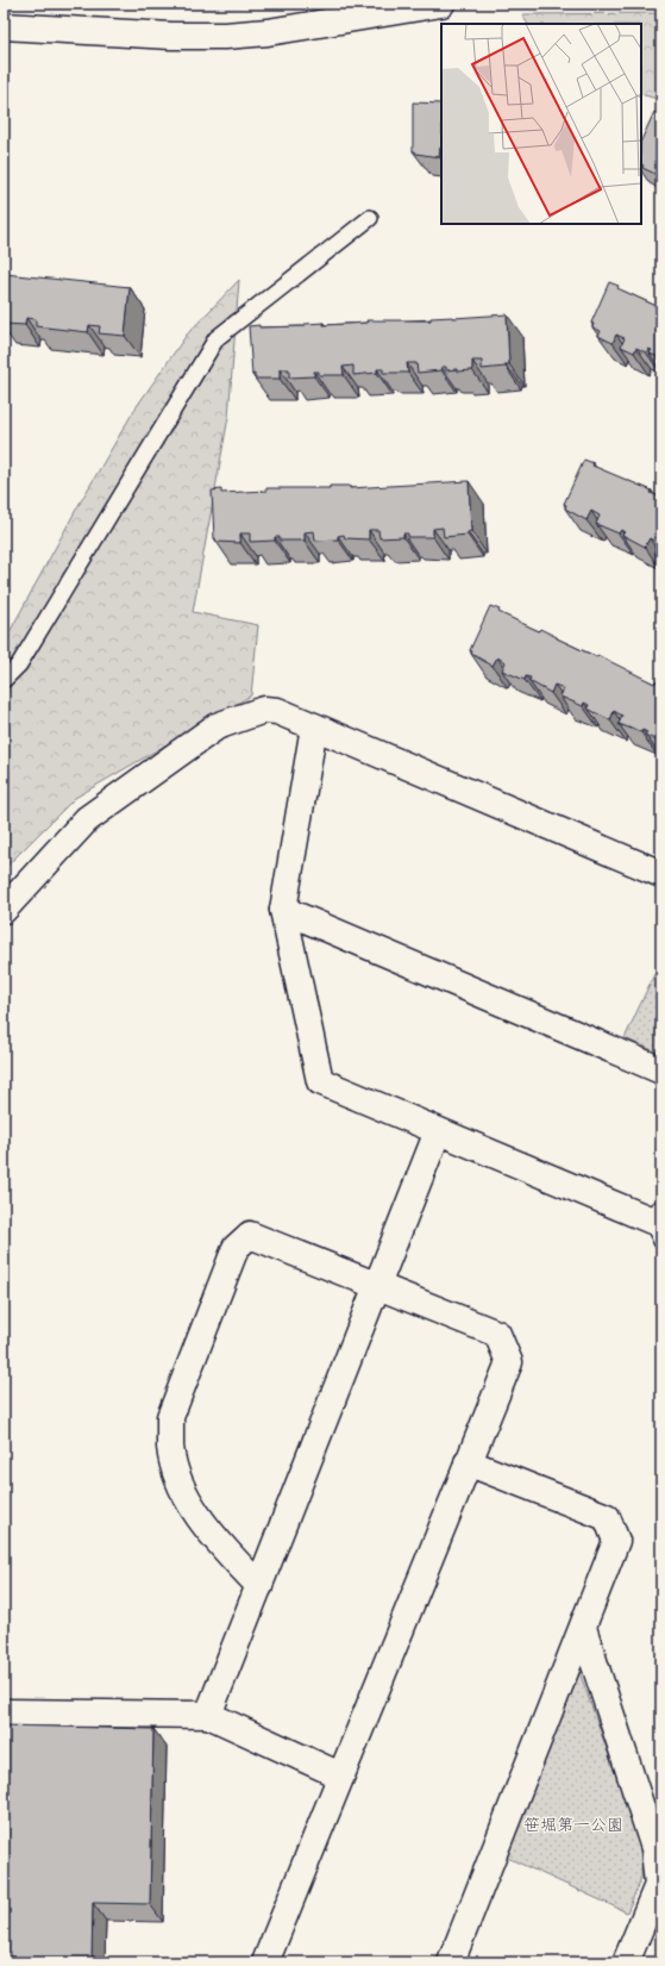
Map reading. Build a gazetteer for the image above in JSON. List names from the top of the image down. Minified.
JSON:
{"parks":["笹堀第一公園"]}
